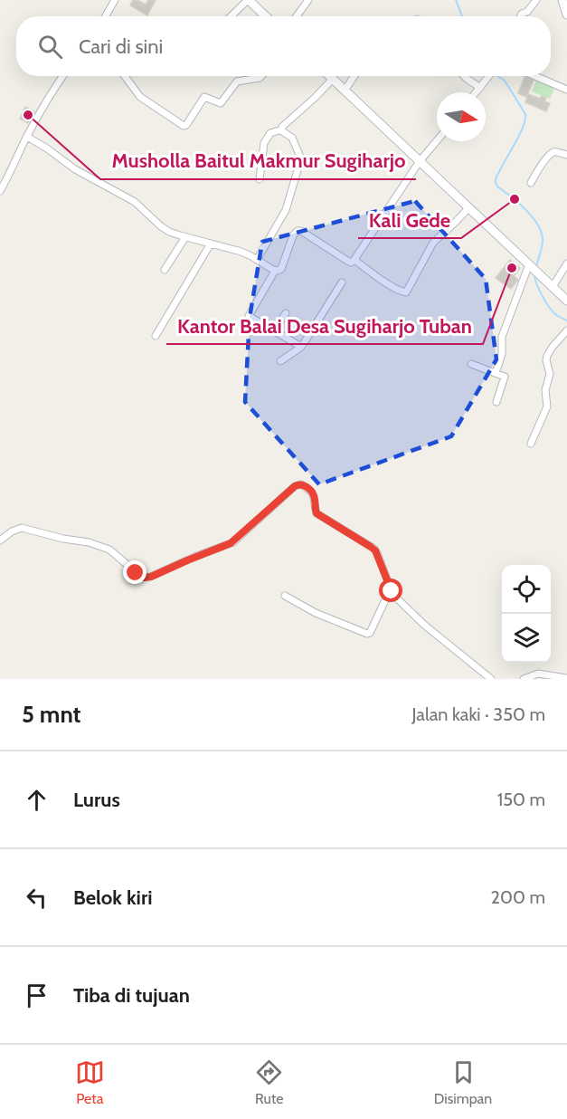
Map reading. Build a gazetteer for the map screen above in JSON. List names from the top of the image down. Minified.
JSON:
{"places":["Musholla Baitul Makmur Sugiharjo","Kali Gede","Kantor Balai Desa Sugiharjo Tuban"],"north":"right","page":{"search":"Cari di sini","heading":["5 mnt","Jalan kaki · 350 m"],"list":[["Lurus","150 m"],["Belok kiri","200 m"],"Tiba di tujuan"],"nav":["Peta","Rute","Disimpan"]}}
